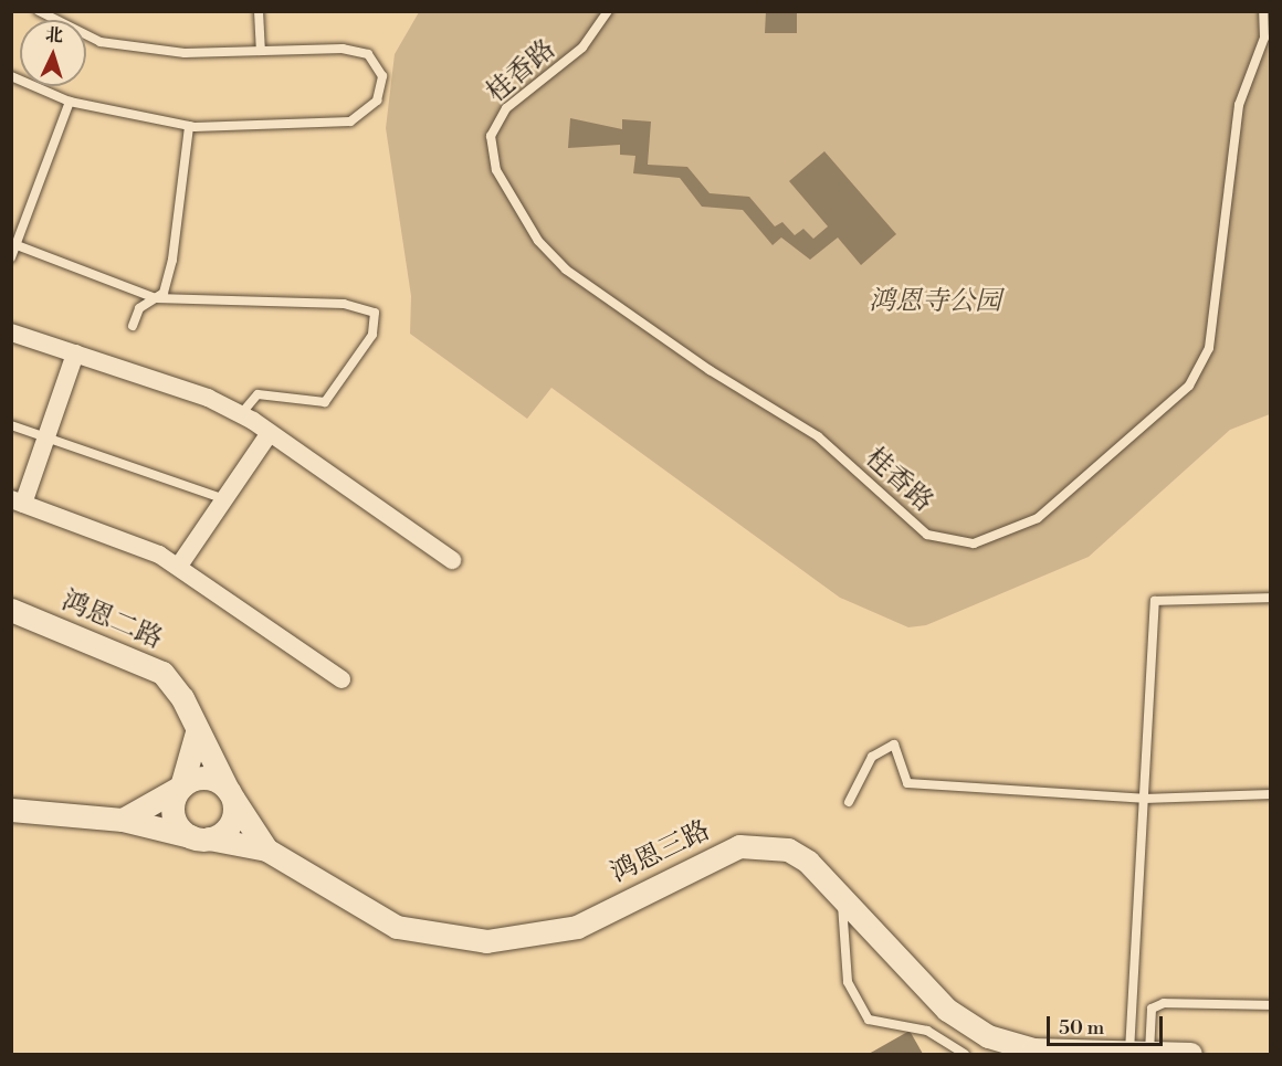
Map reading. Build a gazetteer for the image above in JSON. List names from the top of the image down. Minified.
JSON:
{"streets":{"street":["鸿恩二路","鸿恩三路"],"lane":["桂香路"]},"crossings":[["鸿恩二路","鸿恩三路"]],"parks":["鸿恩寺公园"],"scale_bar":"50 m","north":"top"}
